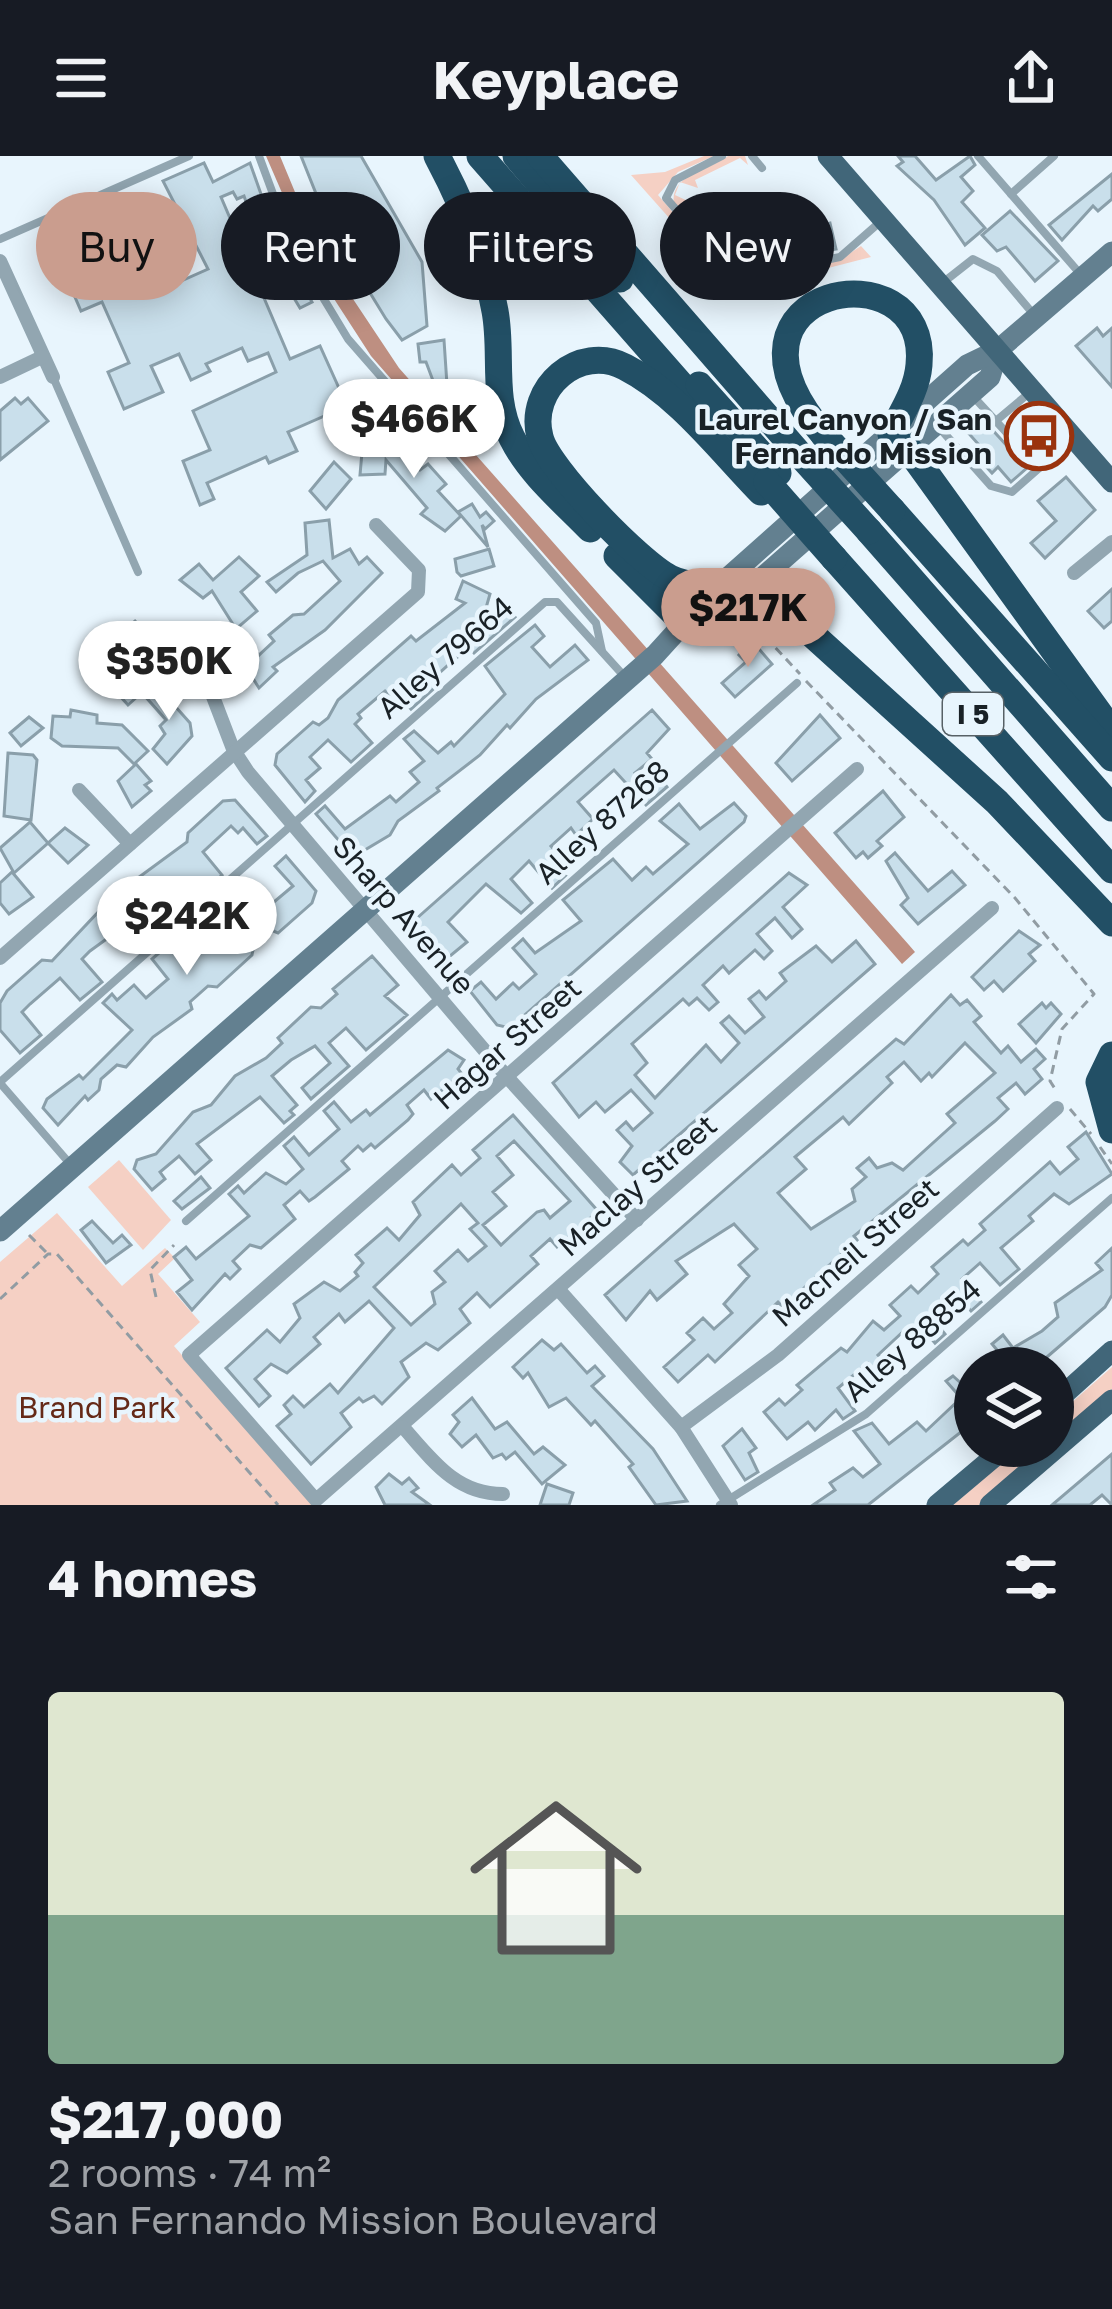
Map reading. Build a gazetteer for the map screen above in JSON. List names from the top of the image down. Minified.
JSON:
{"streets":{"highway":["I 5"],"street":["Sharp Avenue","Hagar Street","Maclay Street","Macneil Street"],"lane":["Alley 79664","Alley 87268","Alley 88854"]},"crossings":[["Alley 79664","Sharp Avenue"],["Alley 87268","Sharp Avenue"],["Sharp Avenue","Hagar Street"],["Sharp Avenue","Maclay Street"],["Hagar Street","Maclay Street"]],"parks":["Brand Park"],"places":{"bus stop":["Laurel Canyon / San Fernando Mission"]},"page":{"header":"Keyplace","chip":["Buy","Rent","Filters","New"],"price":["$466K","$217K","$350K","$242K"],"heading":"4 homes","list":[{"name":"$217,000","note":"2 rooms · 74 m² · San Fernando Mission Boulevard"}]}}
